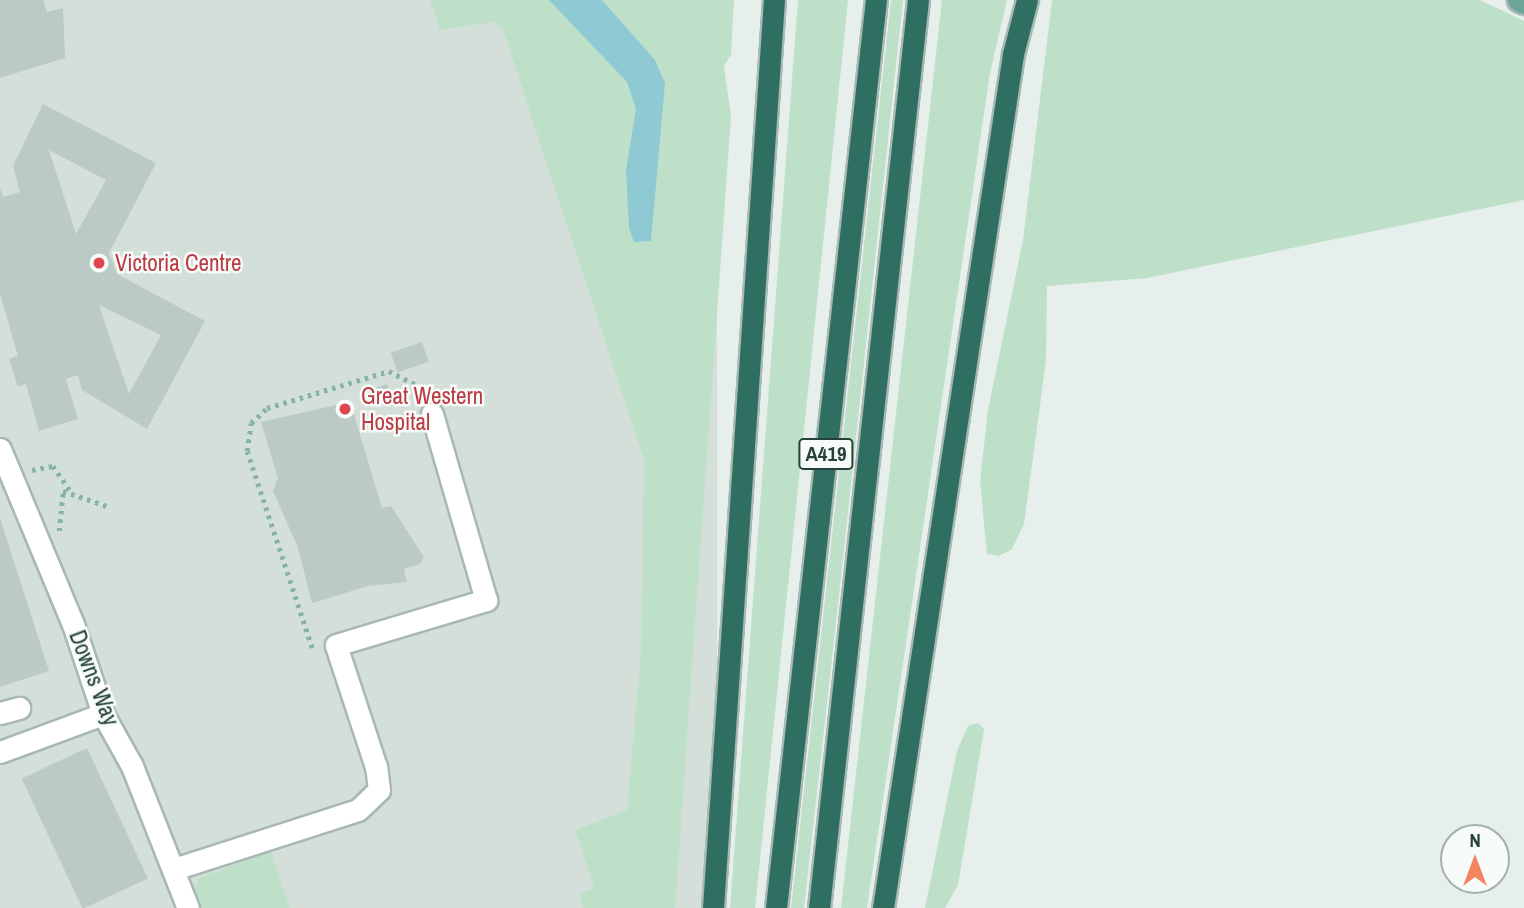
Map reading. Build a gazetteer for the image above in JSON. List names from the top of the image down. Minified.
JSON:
{"streets":{"highway":["A419"],"street":["Downs Way"]},"places":["Victoria Centre","Great Western Hospital"],"north":"top"}
